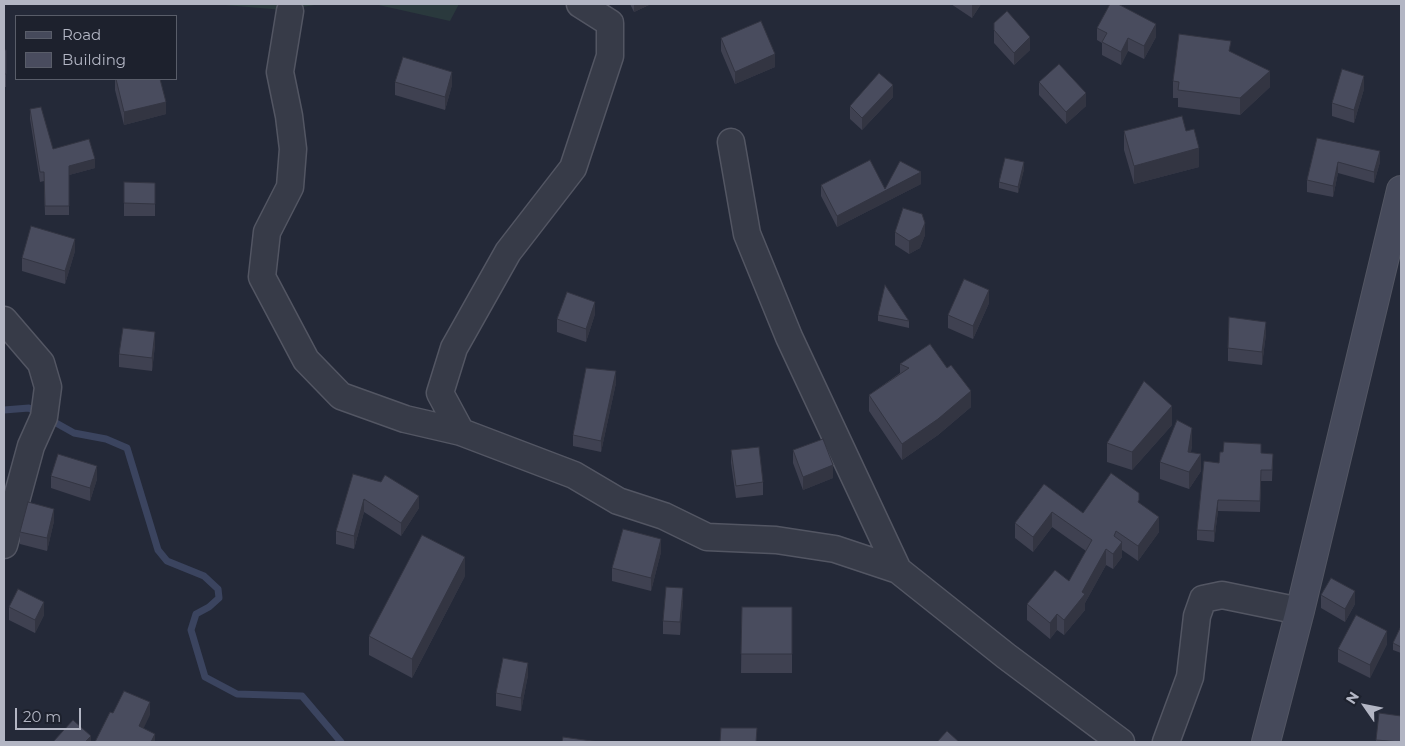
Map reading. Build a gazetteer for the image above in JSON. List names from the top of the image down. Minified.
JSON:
{"legend":["Road","Building"],"scale_bar":"20 m","north":"top left"}
